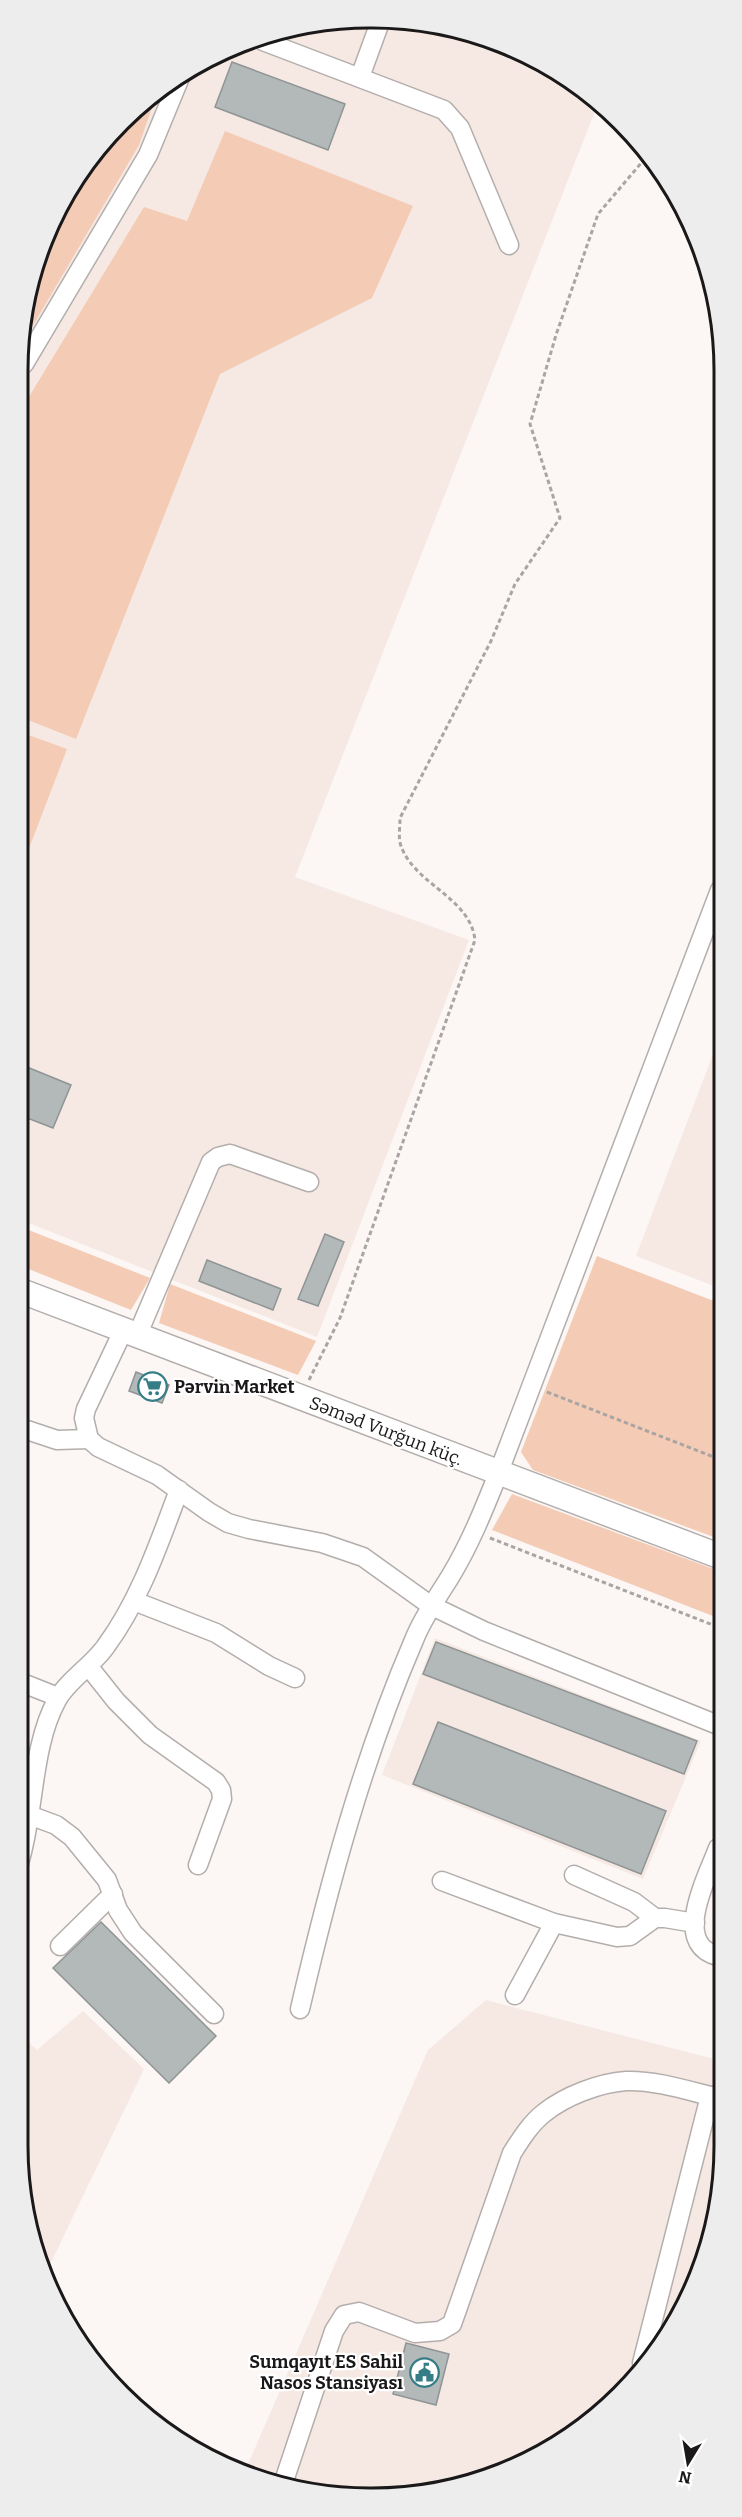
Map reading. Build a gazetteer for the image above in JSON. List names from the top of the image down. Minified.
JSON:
{"streets":{"main road":["Səməd Vurğun küç."]},"places":{"supermarket":["Pərvin Market"],"public building":["Sumqayıt ES Sahil Nasos Stansiyası"]},"north":"bottom"}
